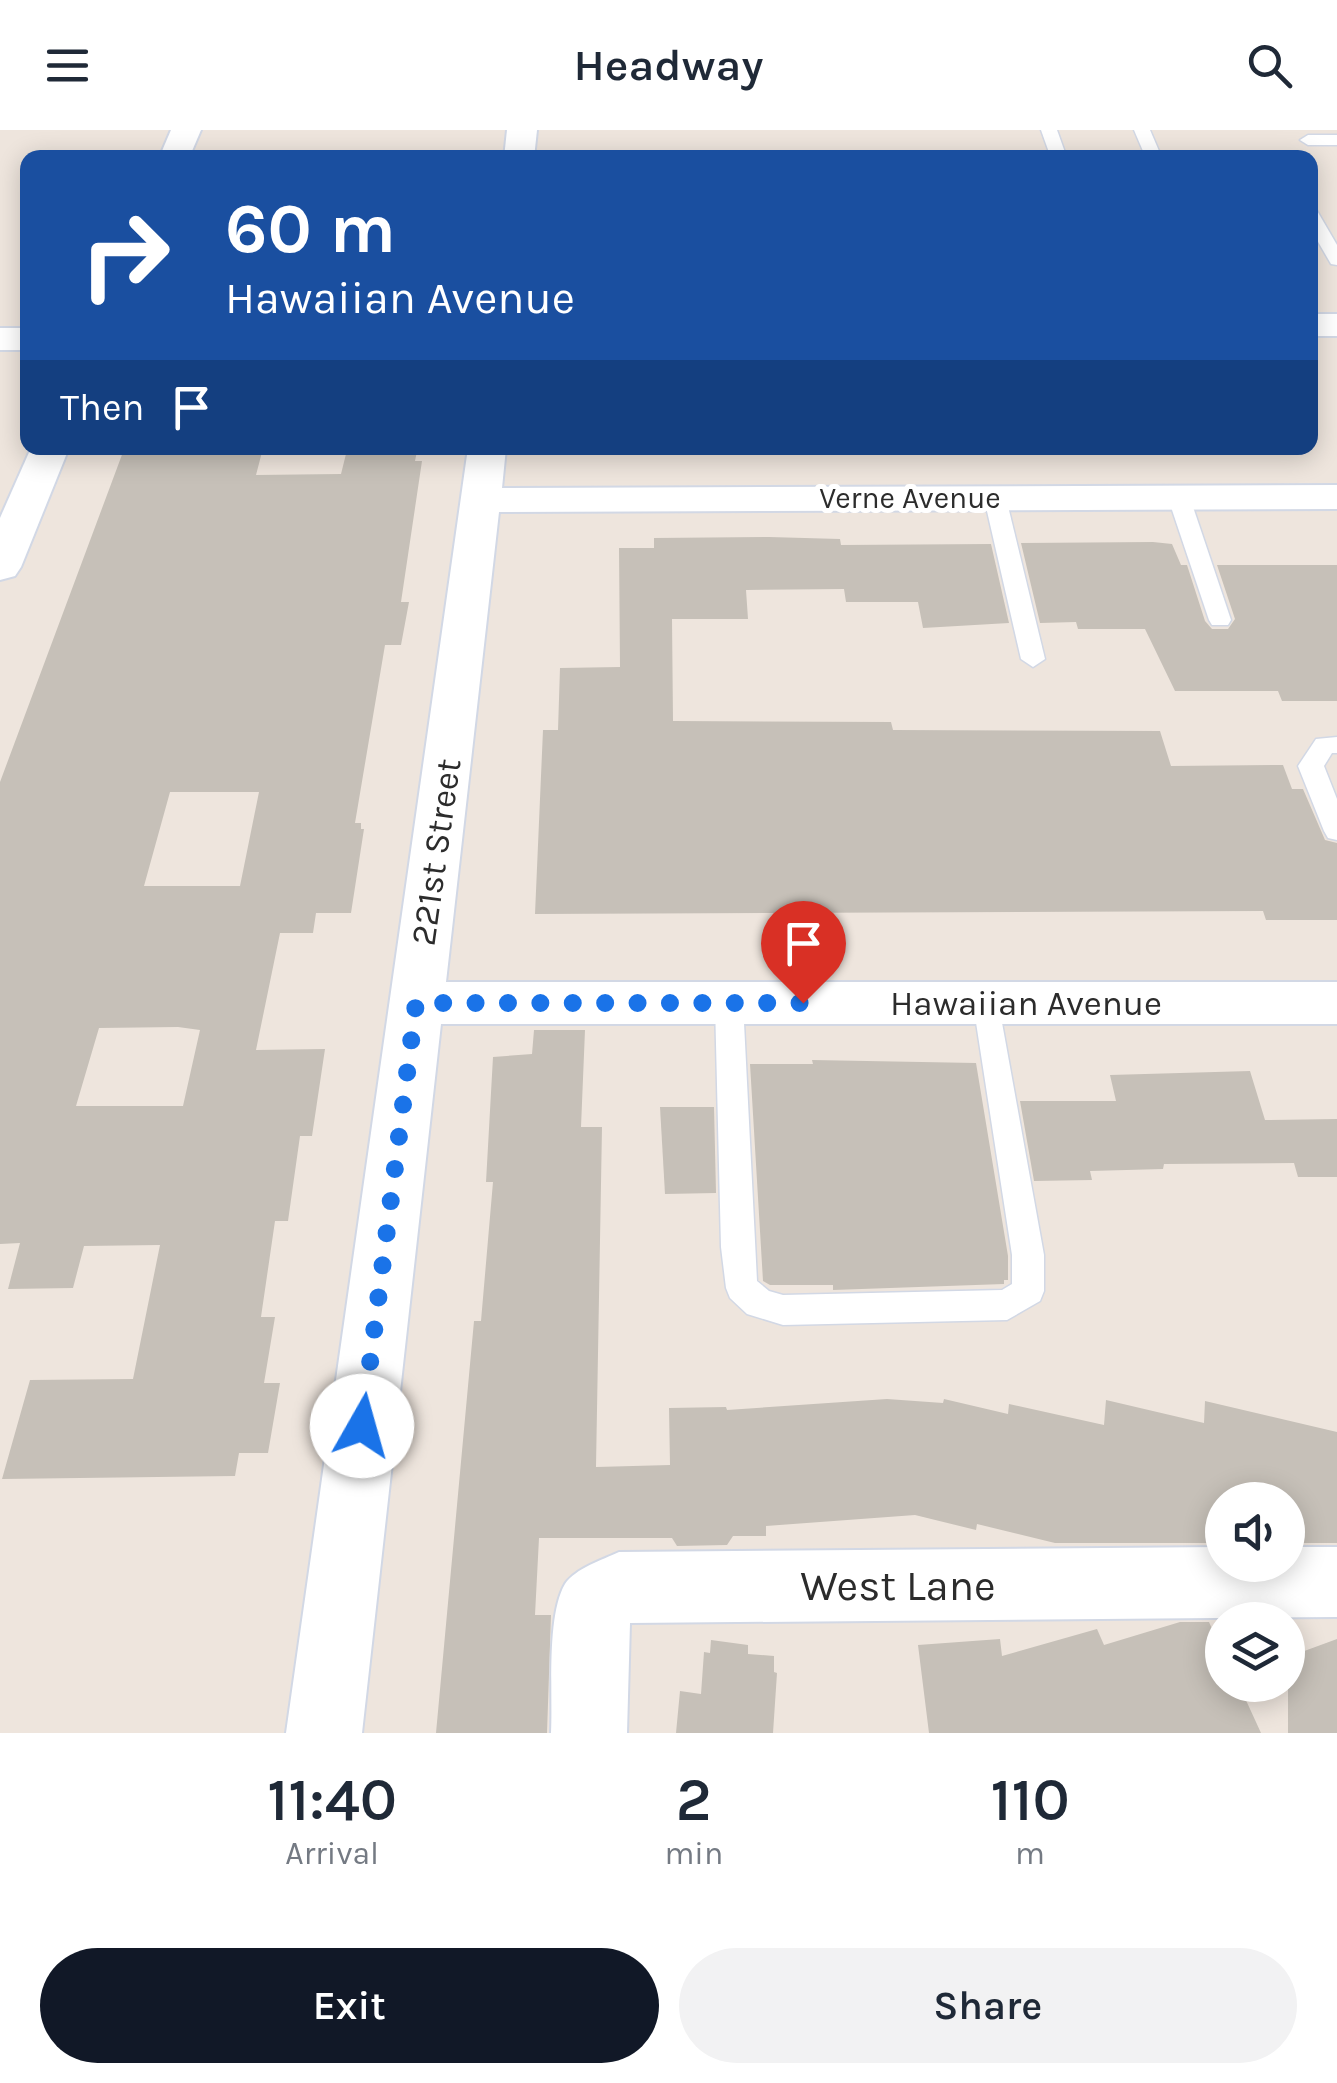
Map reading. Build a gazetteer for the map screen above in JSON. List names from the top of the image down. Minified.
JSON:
{"streets":{"street":["Verne Avenue","221st Street","Hawaiian Avenue","West Lane"]},"crossings":[["Verne Avenue","221st Street"],["221st Street","Hawaiian Avenue"]],"page":{"header":"Headway","turn":["60 m","Hawaiian Avenue"],"then":"Then","eta":["11:40","Arrival","2","min","110","m"],"buttons":["Exit","Share"]}}
